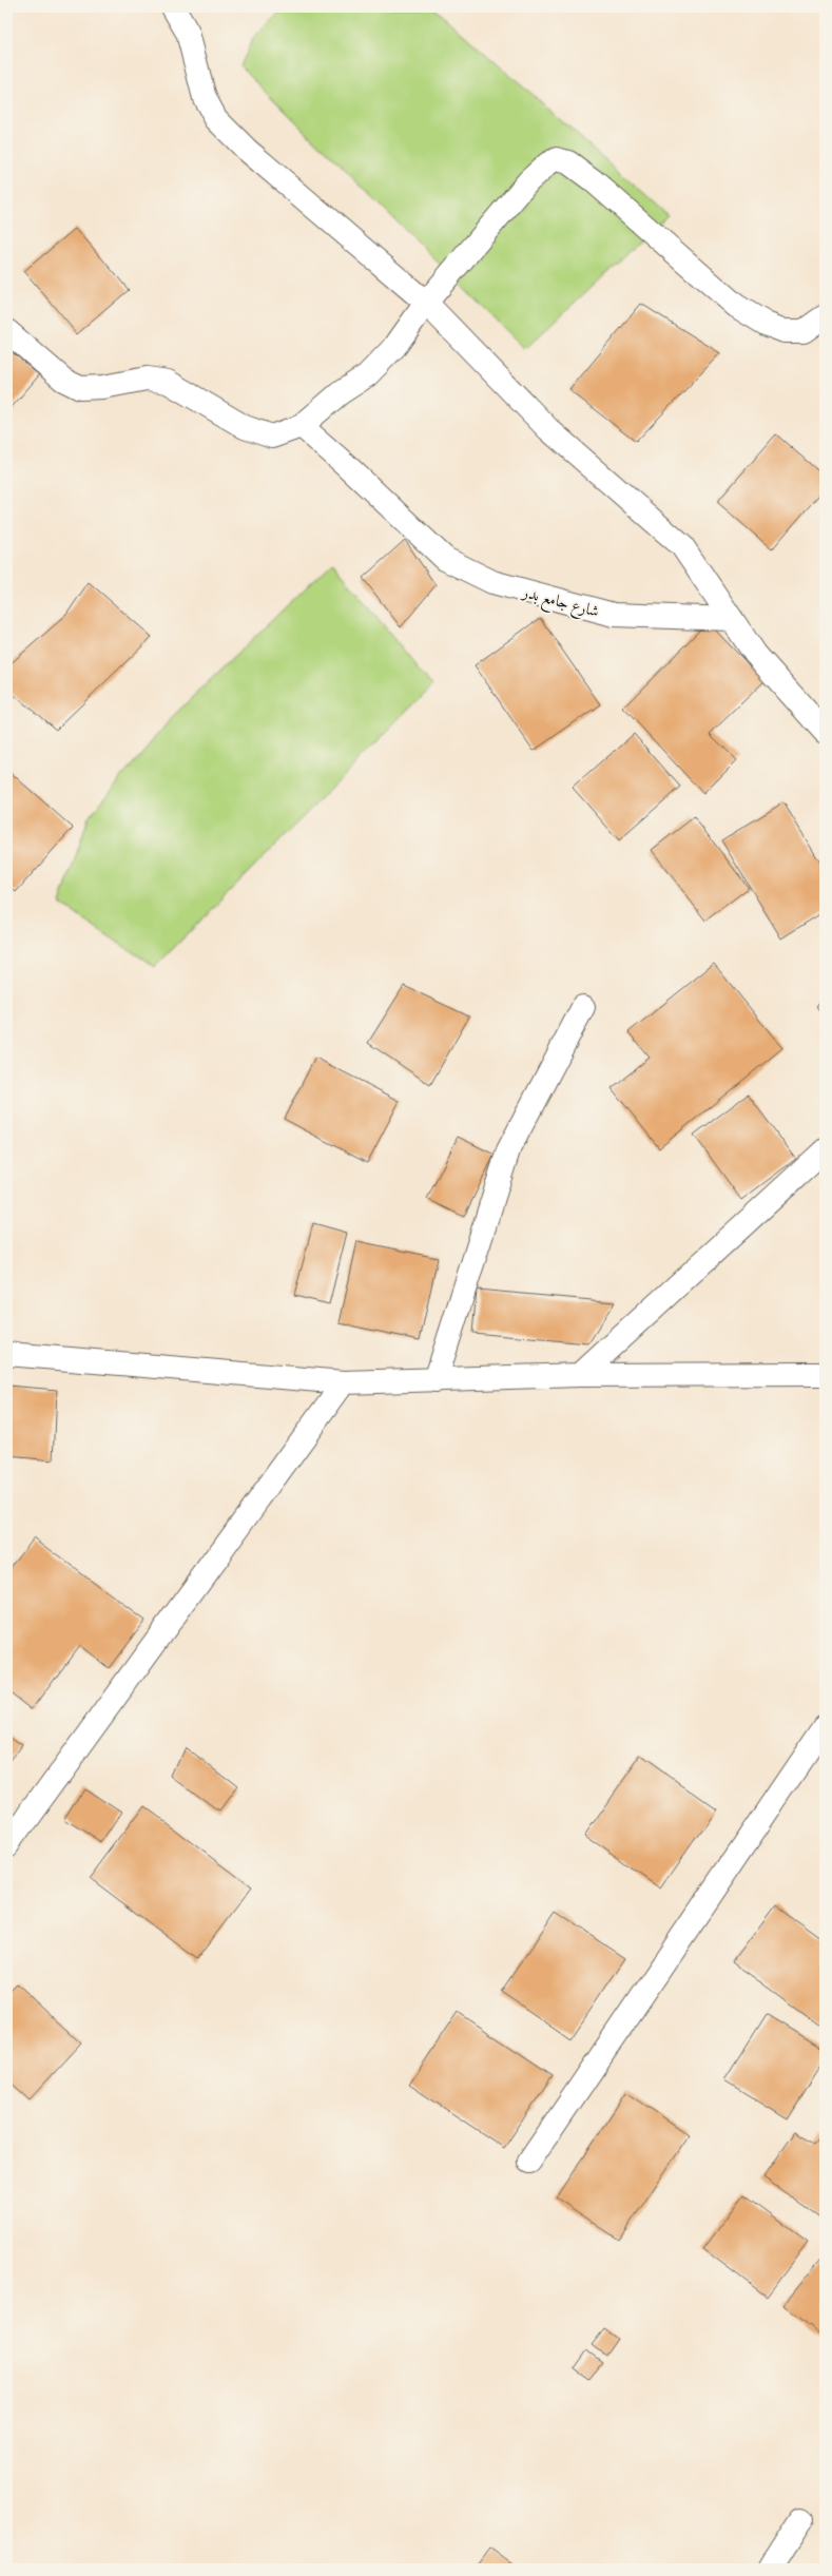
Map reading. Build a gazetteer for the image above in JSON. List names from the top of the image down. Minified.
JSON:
{"streets":{"street":["شارع جامع بدر"]}}
